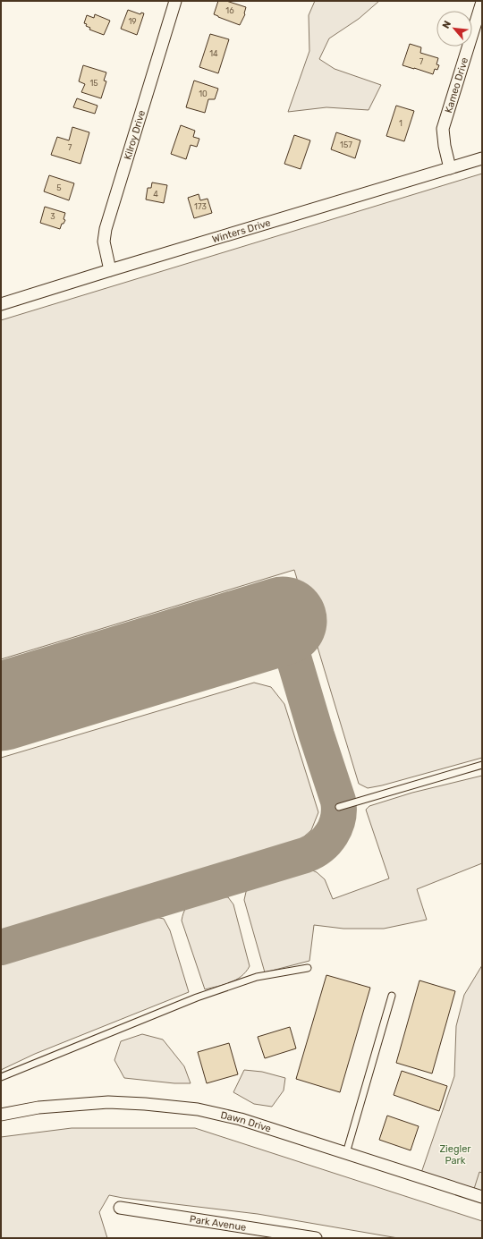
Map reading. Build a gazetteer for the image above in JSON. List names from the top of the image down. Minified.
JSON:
{"streets":{"street":["Kameo Drive","Kilroy Drive","Winters Drive","Dawn Drive","Park Avenue"]},"crossings":[["Kameo Drive","Winters Drive"],["Kilroy Drive","Winters Drive"]],"parks":["Ziegler Park"],"house_numbers":["16","19","14","7","15","10","1","157","7","5","4","173","3"],"north":"top left"}
